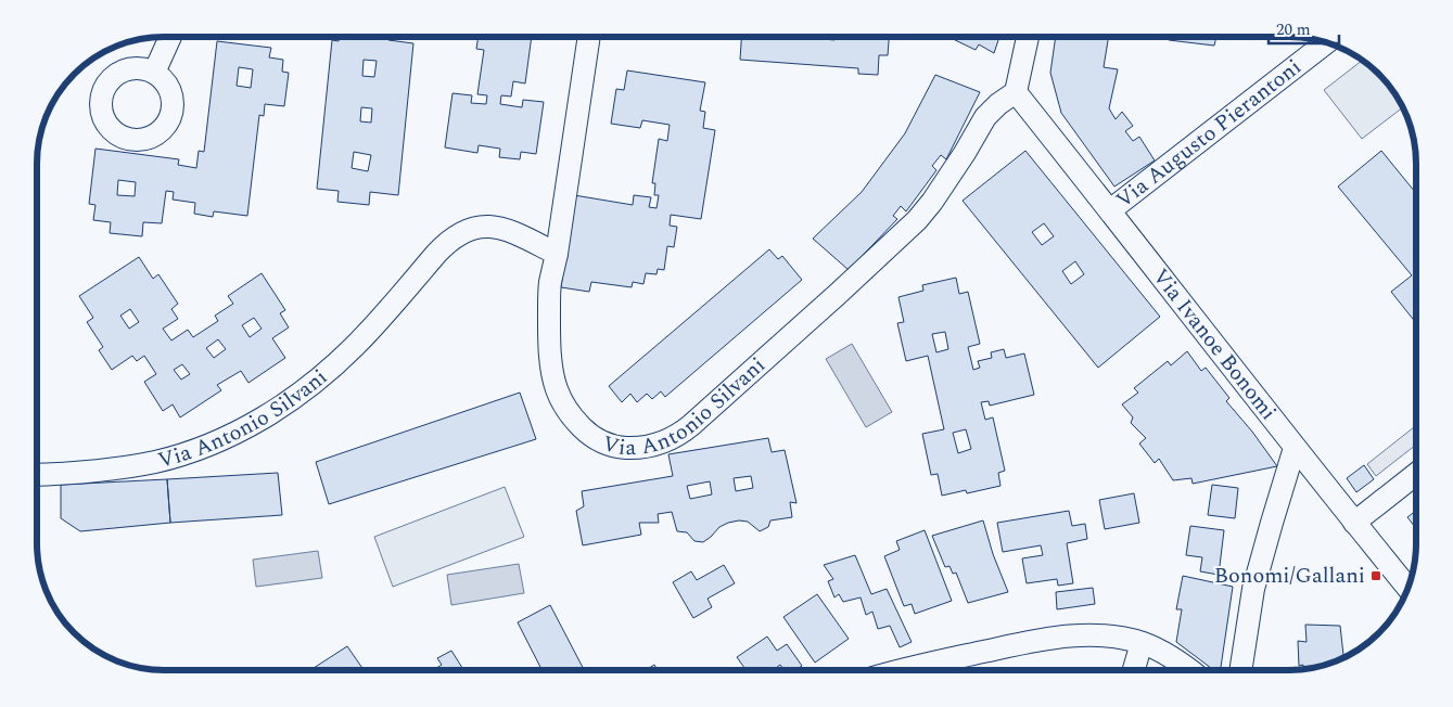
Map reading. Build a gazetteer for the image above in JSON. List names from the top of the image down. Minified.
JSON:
{"streets":{"street":["Via Augusto Pierantoni","Via Ivanoe Bonomi","Via Antonio Silvani"]},"crossings":[["Via Augusto Pierantoni","Via Ivanoe Bonomi"],["Via Ivanoe Bonomi","Via Antonio Silvani"]],"places":{"transit":["Bonomi/Gallani"]},"scale_bar":"20 m"}
